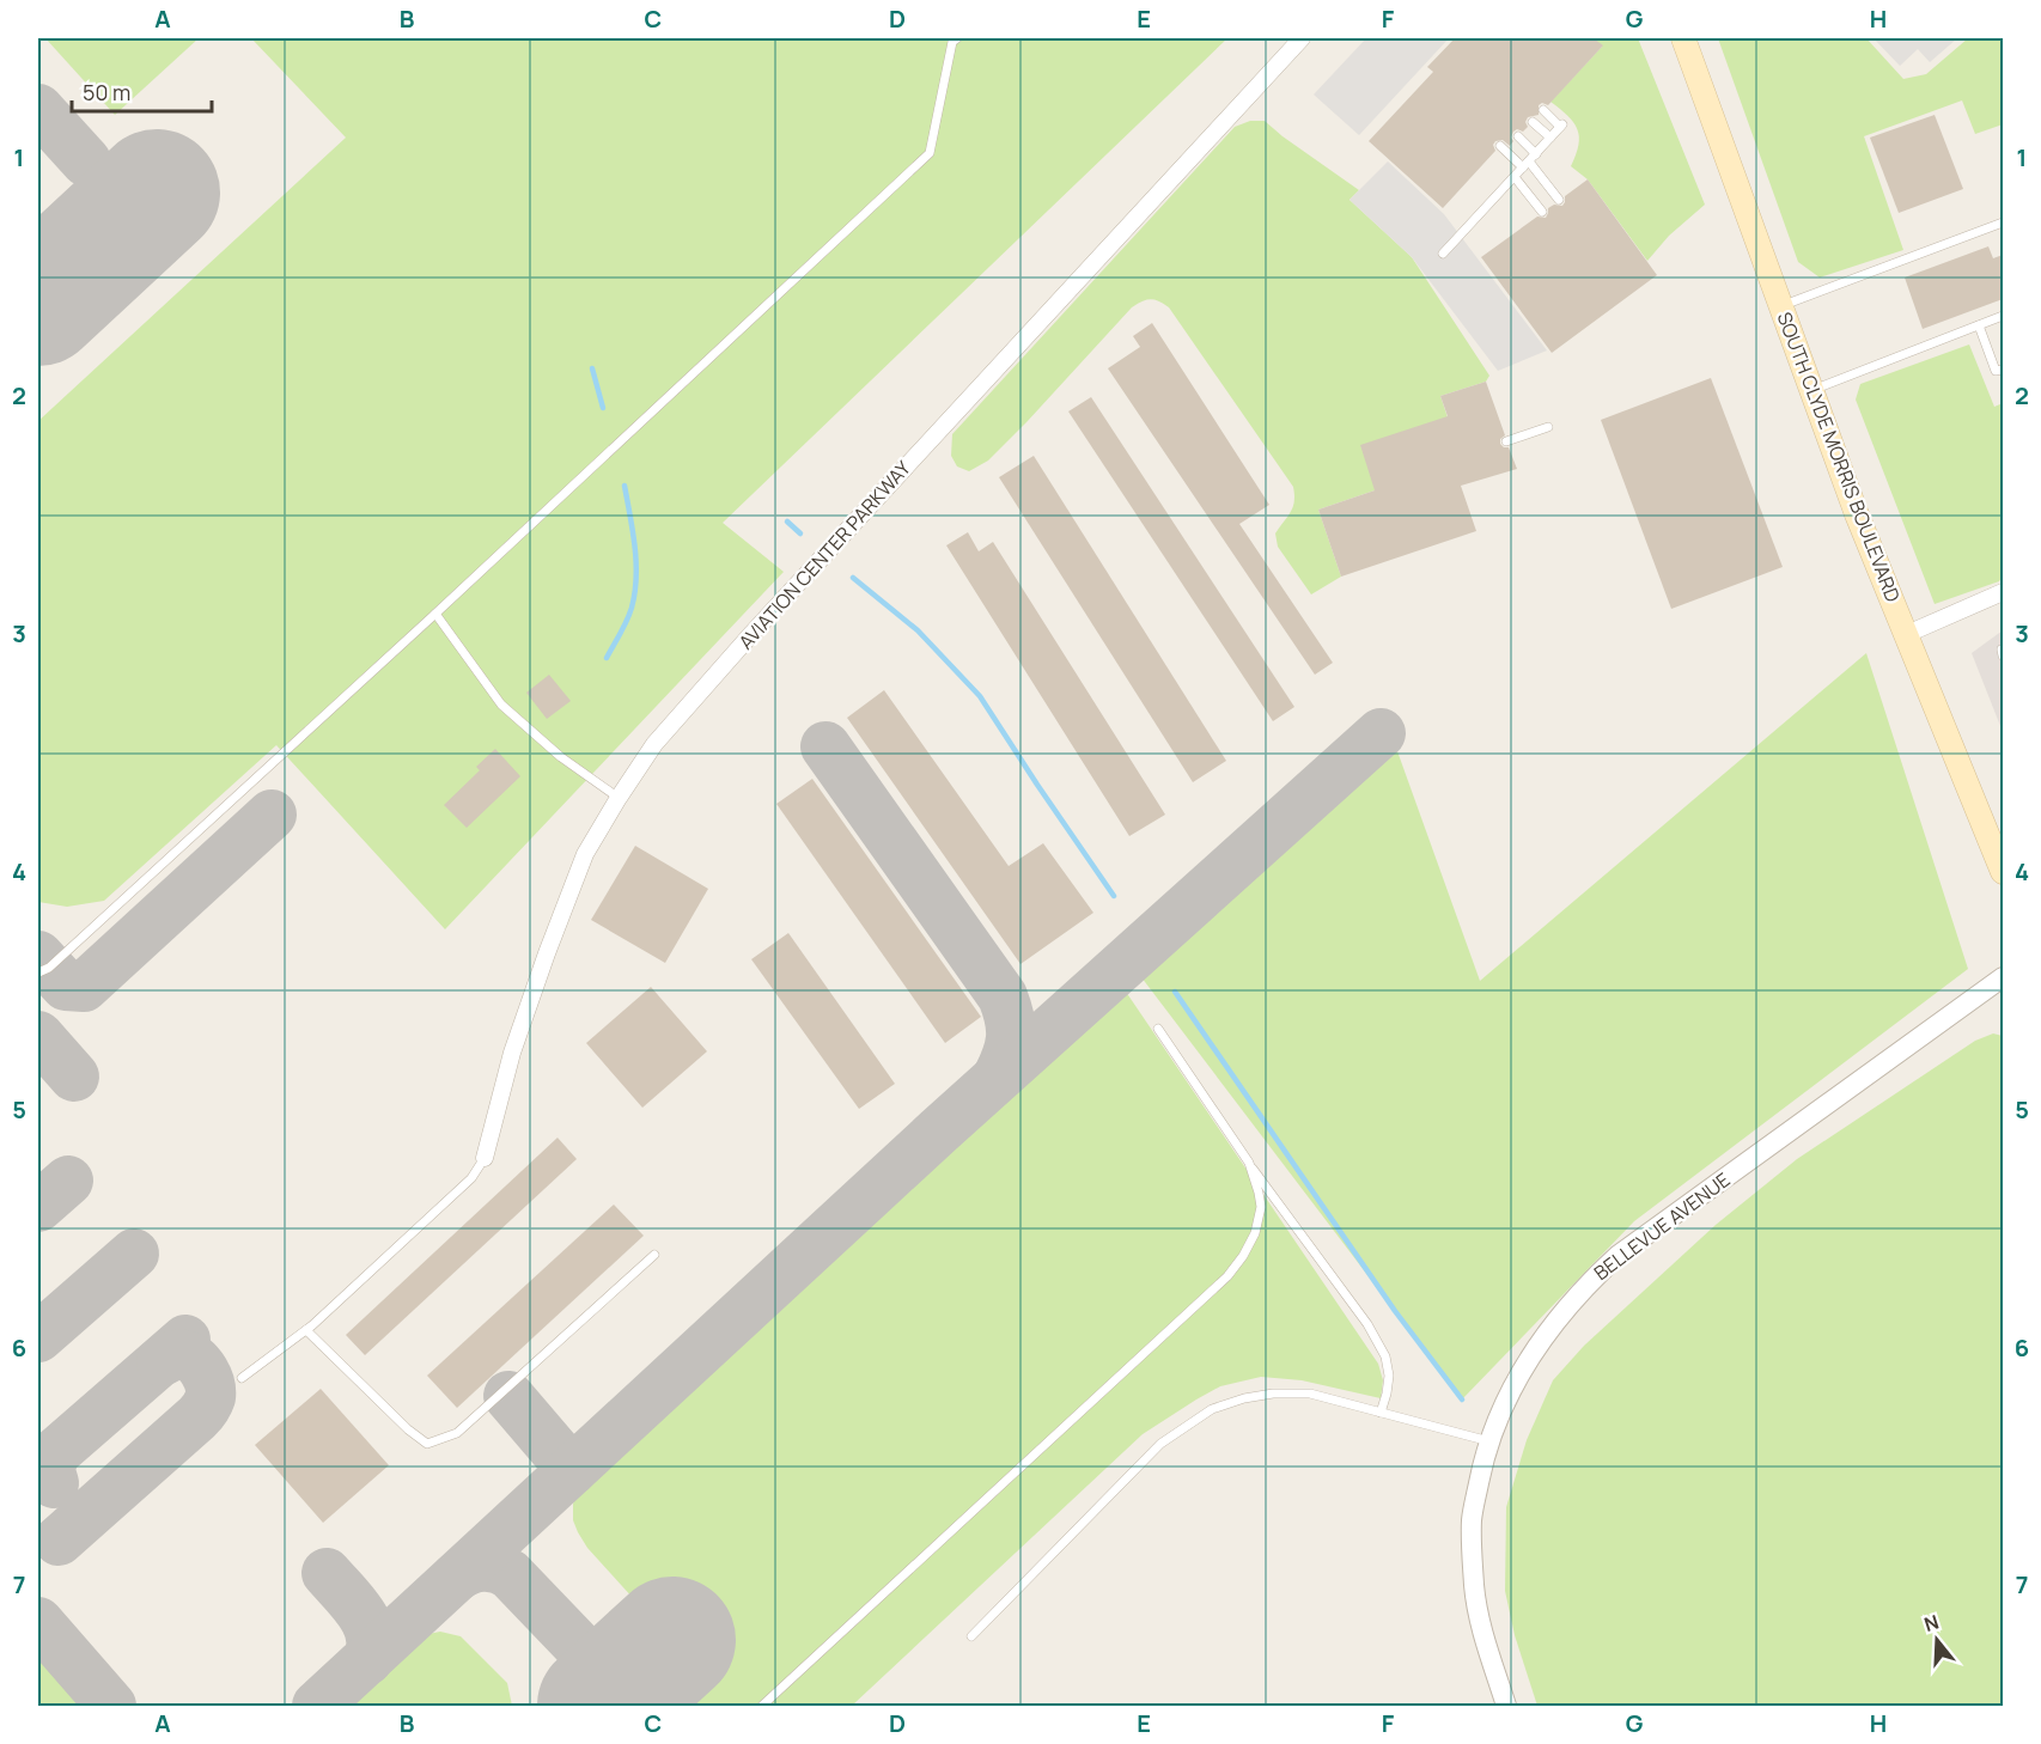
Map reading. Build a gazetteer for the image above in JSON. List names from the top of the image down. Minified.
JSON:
{"streets":{"main road":["SOUTH CLYDE MORRIS BOULEVARD"],"street":["AVIATION CENTER PARKWAY","BELLEVUE AVENUE"]},"scale_bar":"50 m","north":"top","grid":{"columns":["A","B","C","D","E","F","G","H"],"rows":["1","2","3","4","5","6","7"]}}
